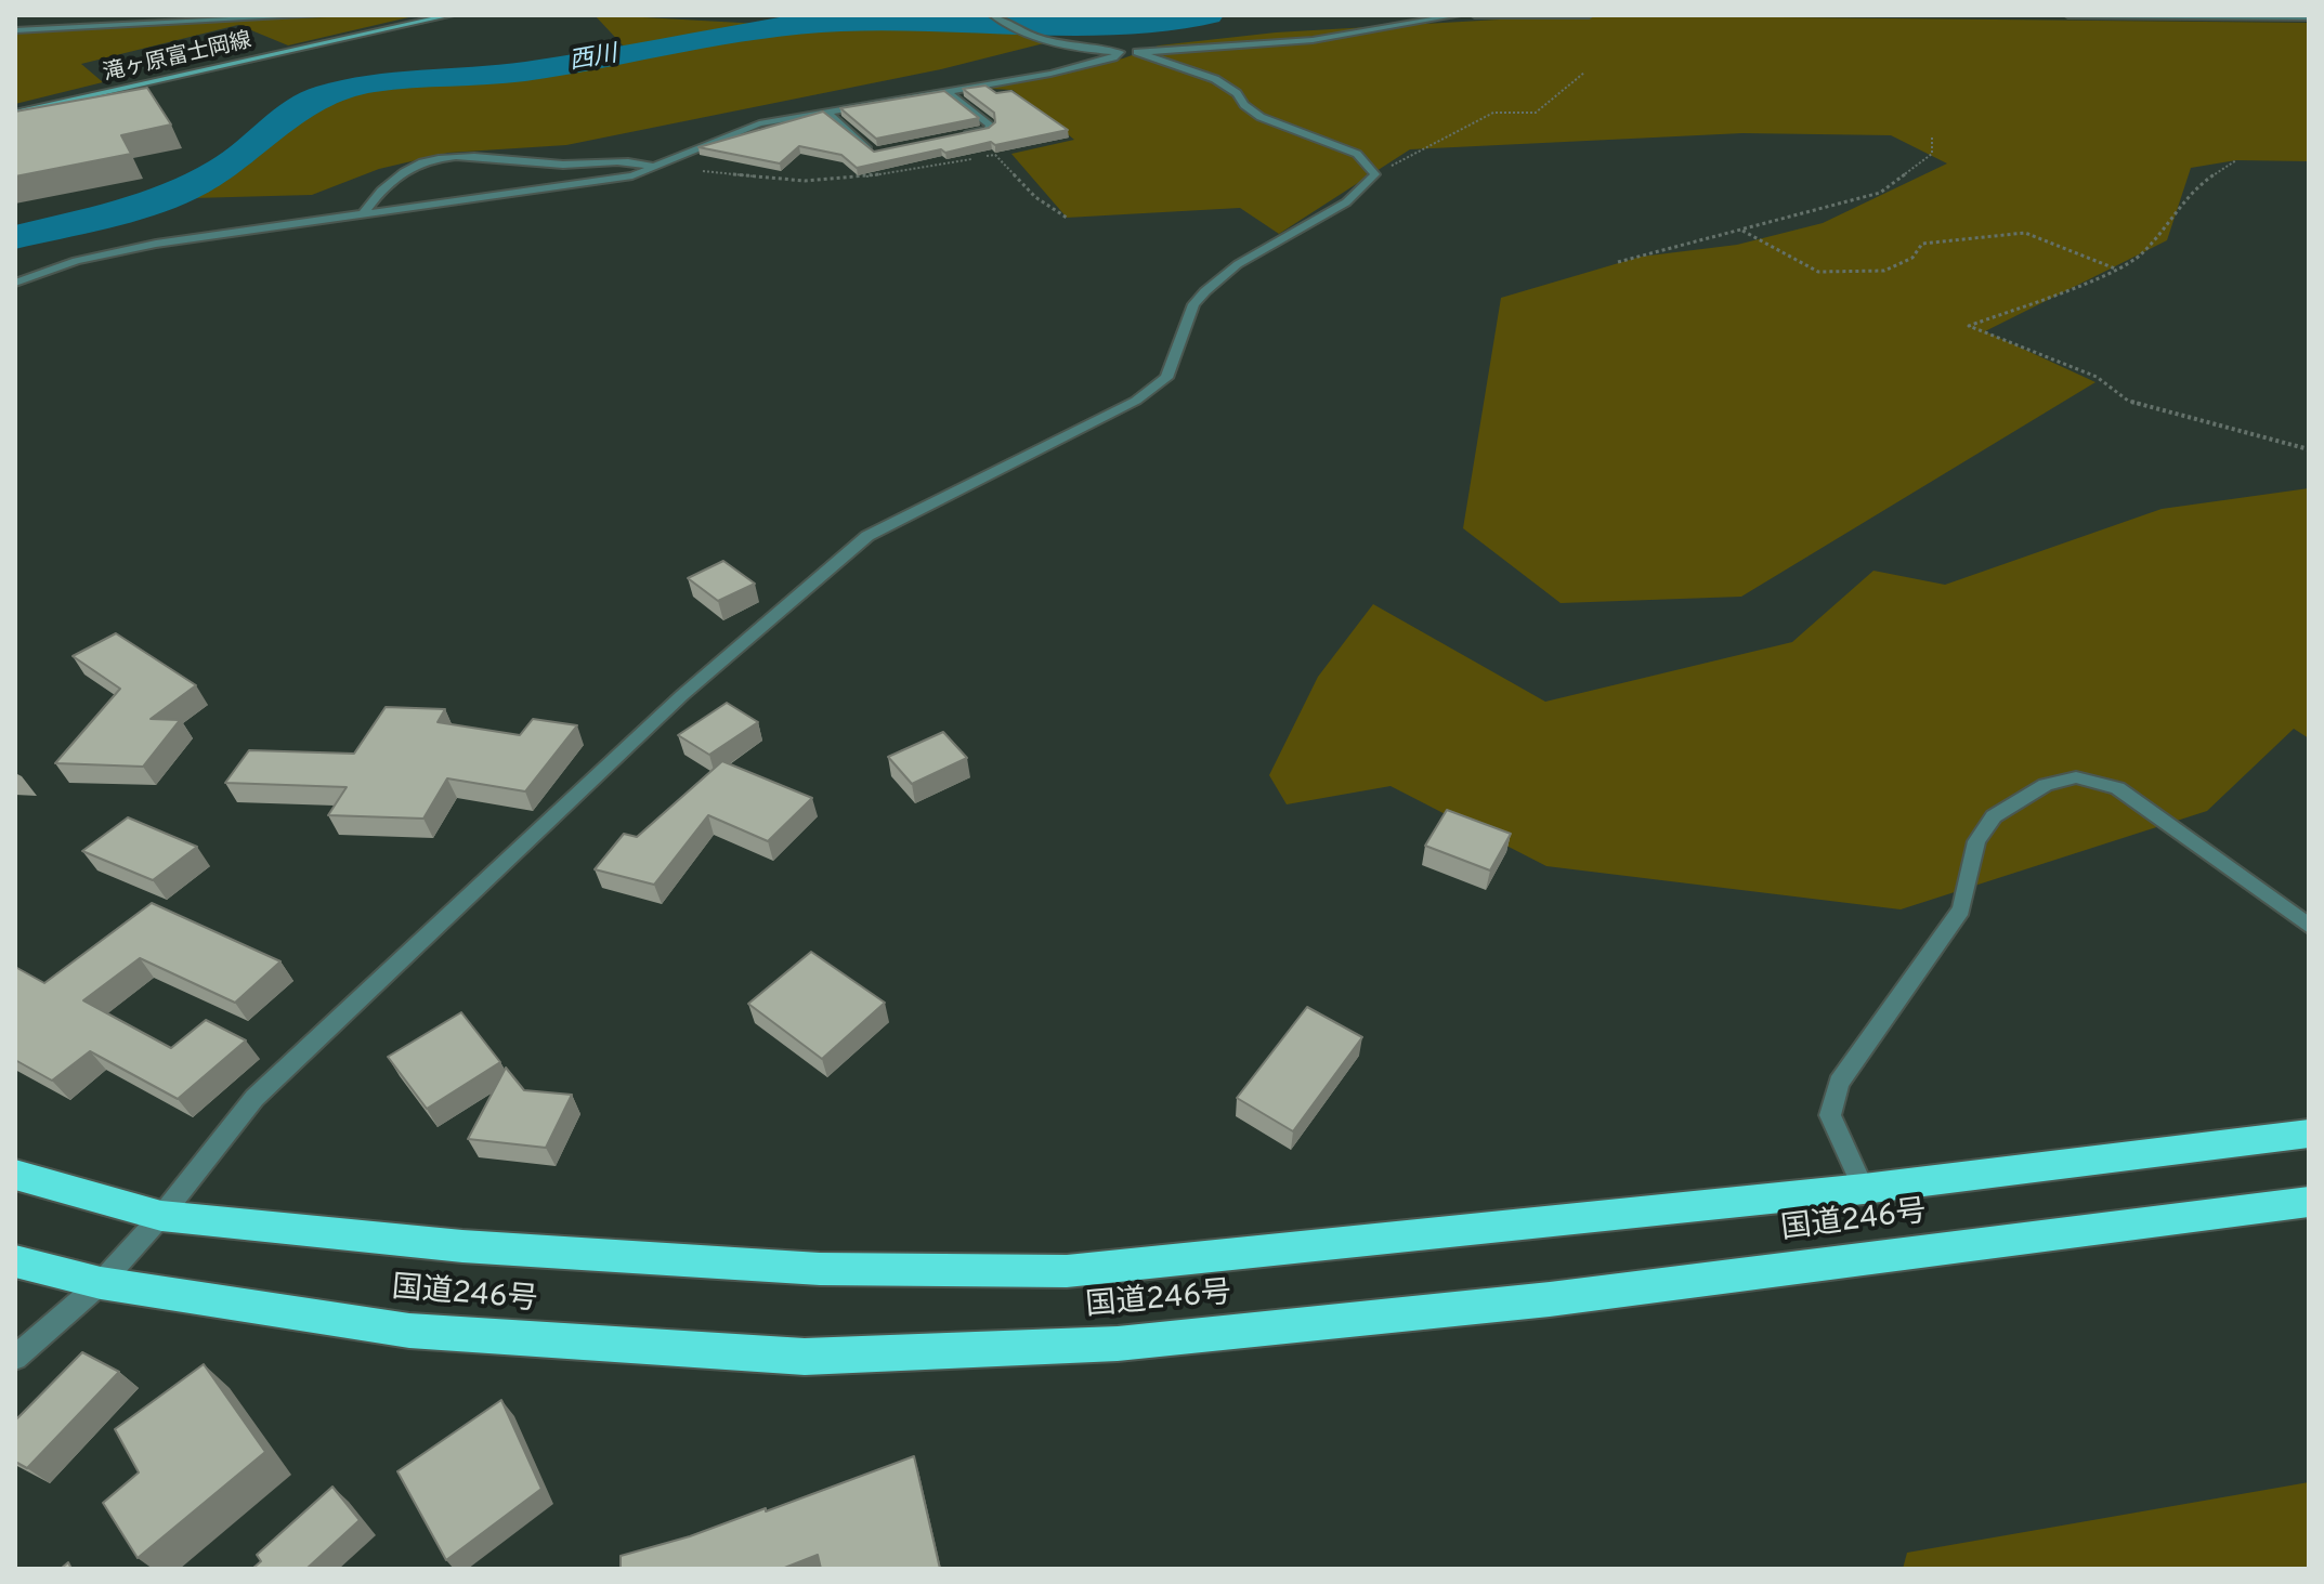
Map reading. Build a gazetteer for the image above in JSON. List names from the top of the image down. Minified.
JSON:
{"streets":{"highway":["国道246号"],"main road":["滝ヶ原富士岡線"]},"water":["西川"]}
